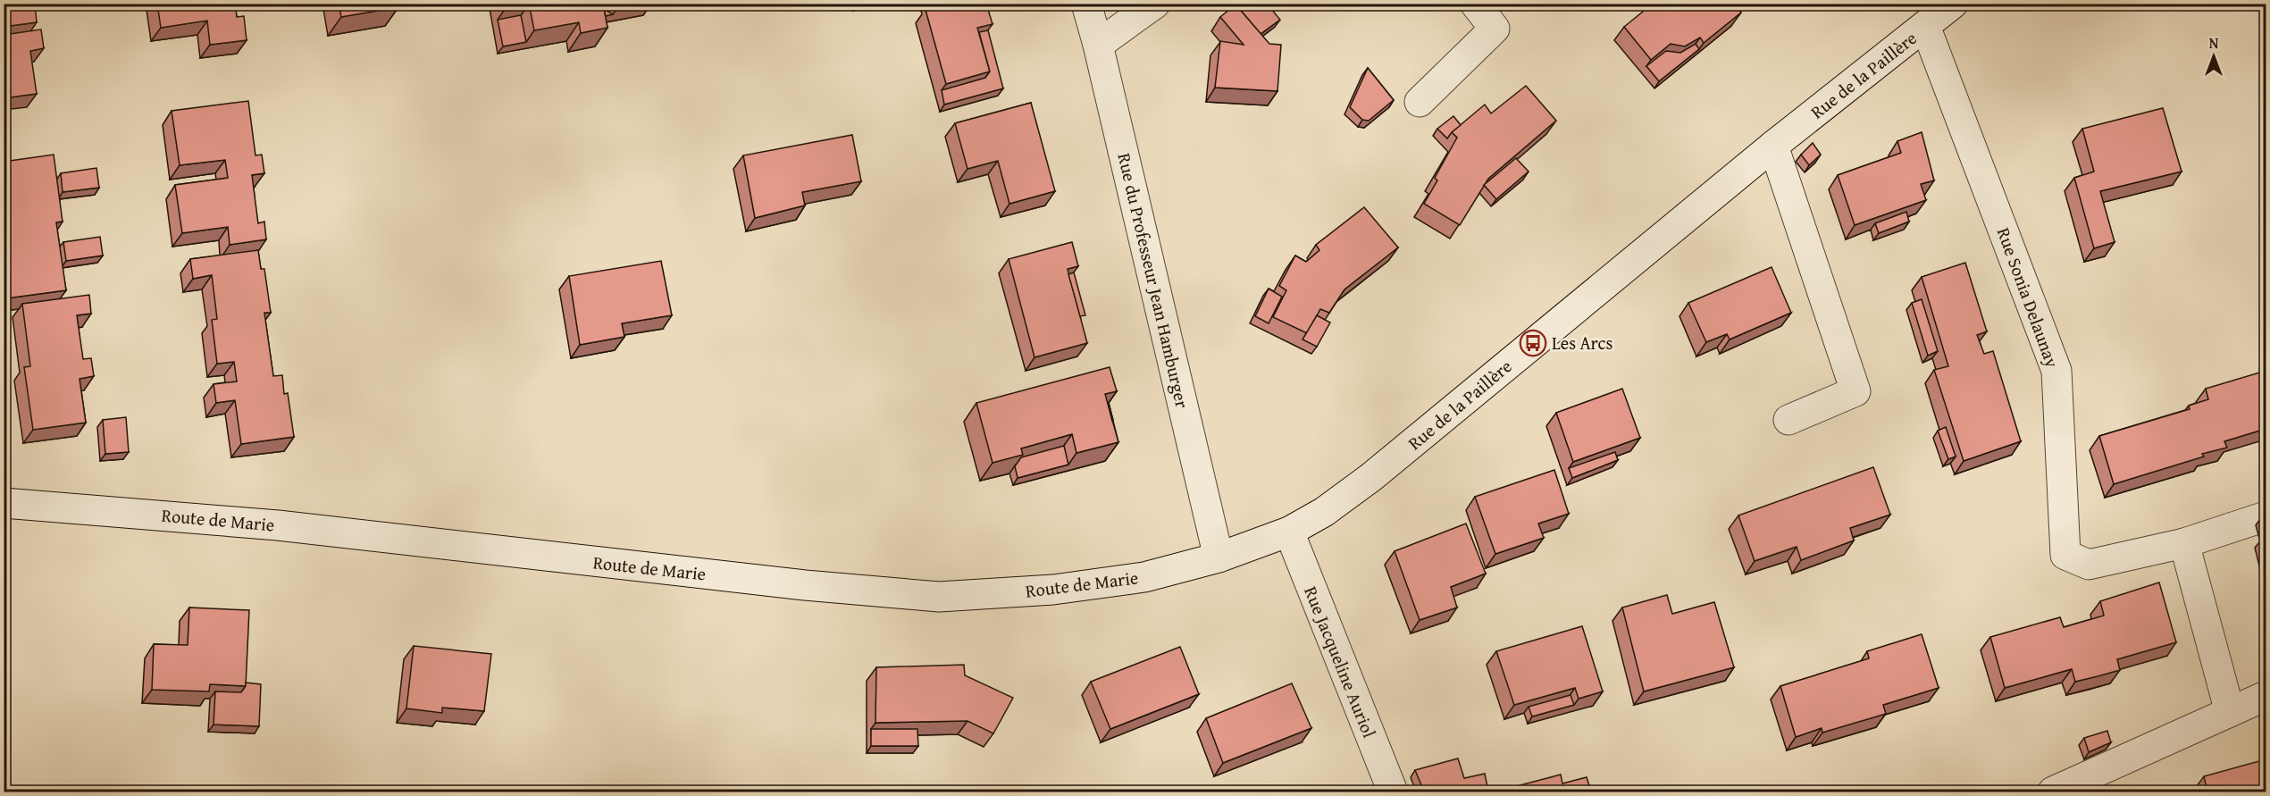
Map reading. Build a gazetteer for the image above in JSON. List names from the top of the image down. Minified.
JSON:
{"streets":{"street":["Rue de la Paillère","Rue du Professeur Jean Hamburger","Rue Sonia Delaunay","Route de Marie","Rue Jacqueline Auriol"]},"crossings":[["Rue de la Paillère","Rue Sonia Delaunay"],["Rue de la Paillère","Route de Marie"],["Rue de la Paillère","Rue Jacqueline Auriol"],["Rue du Professeur Jean Hamburger","Route de Marie"],["Route de Marie","Rue Jacqueline Auriol"]],"places":{"bus stop":["Les Arcs"]},"north":"top"}
